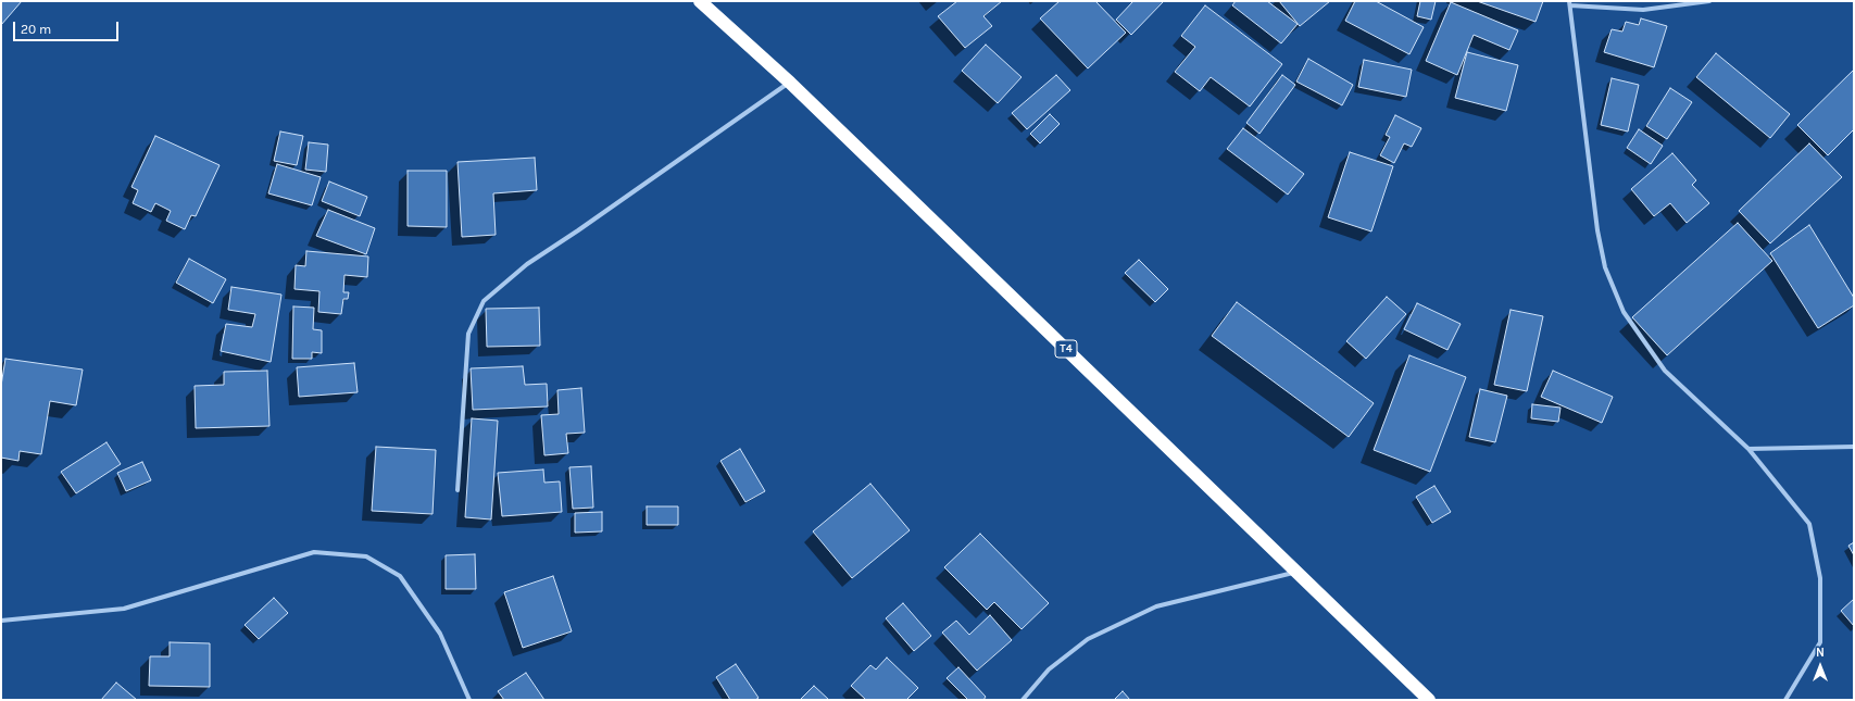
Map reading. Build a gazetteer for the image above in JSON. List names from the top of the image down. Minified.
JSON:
{"streets":{"highway":["T4"]},"scale_bar":"20 m","north":"top"}
